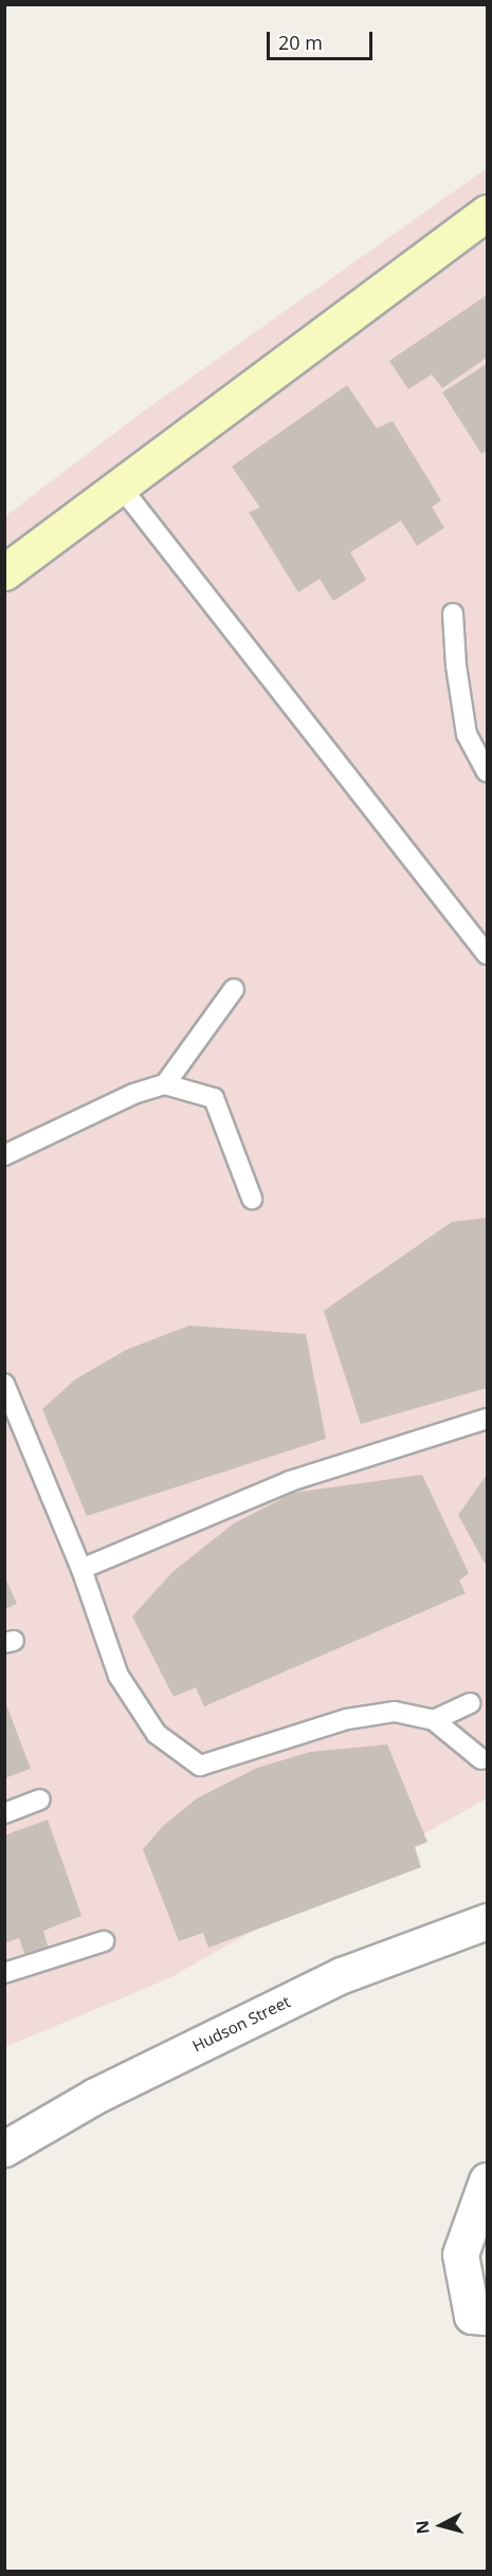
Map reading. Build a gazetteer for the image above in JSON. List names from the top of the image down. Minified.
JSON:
{"streets":{"street":["Hudson Street"]},"scale_bar":"20 m","north":"left"}
